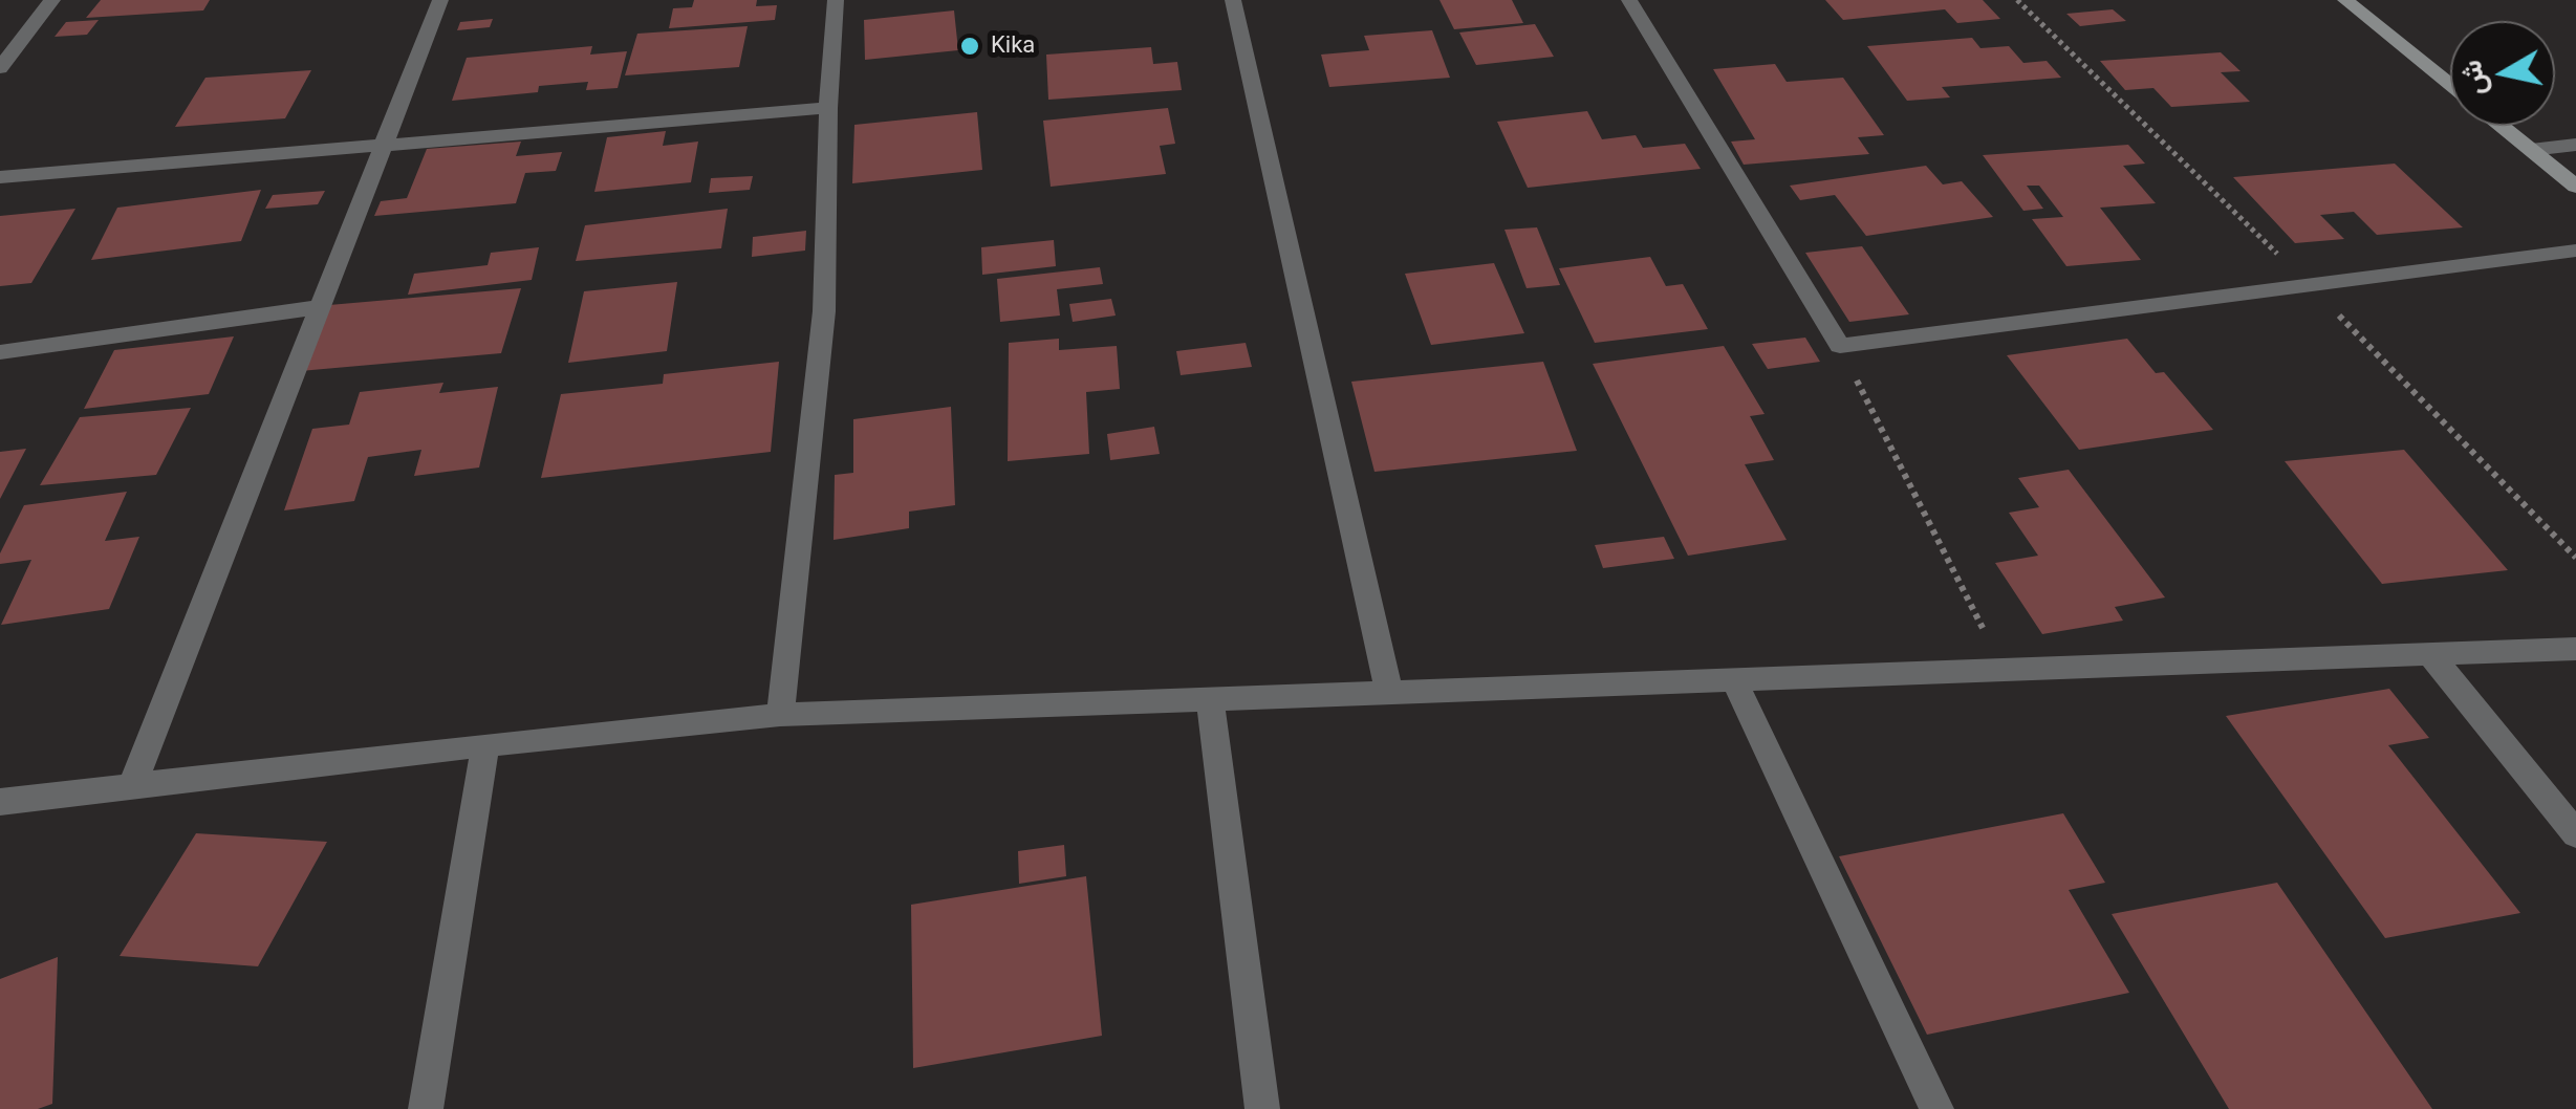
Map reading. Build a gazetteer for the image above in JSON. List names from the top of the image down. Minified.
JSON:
{"places":["Kika"],"north":"left"}
